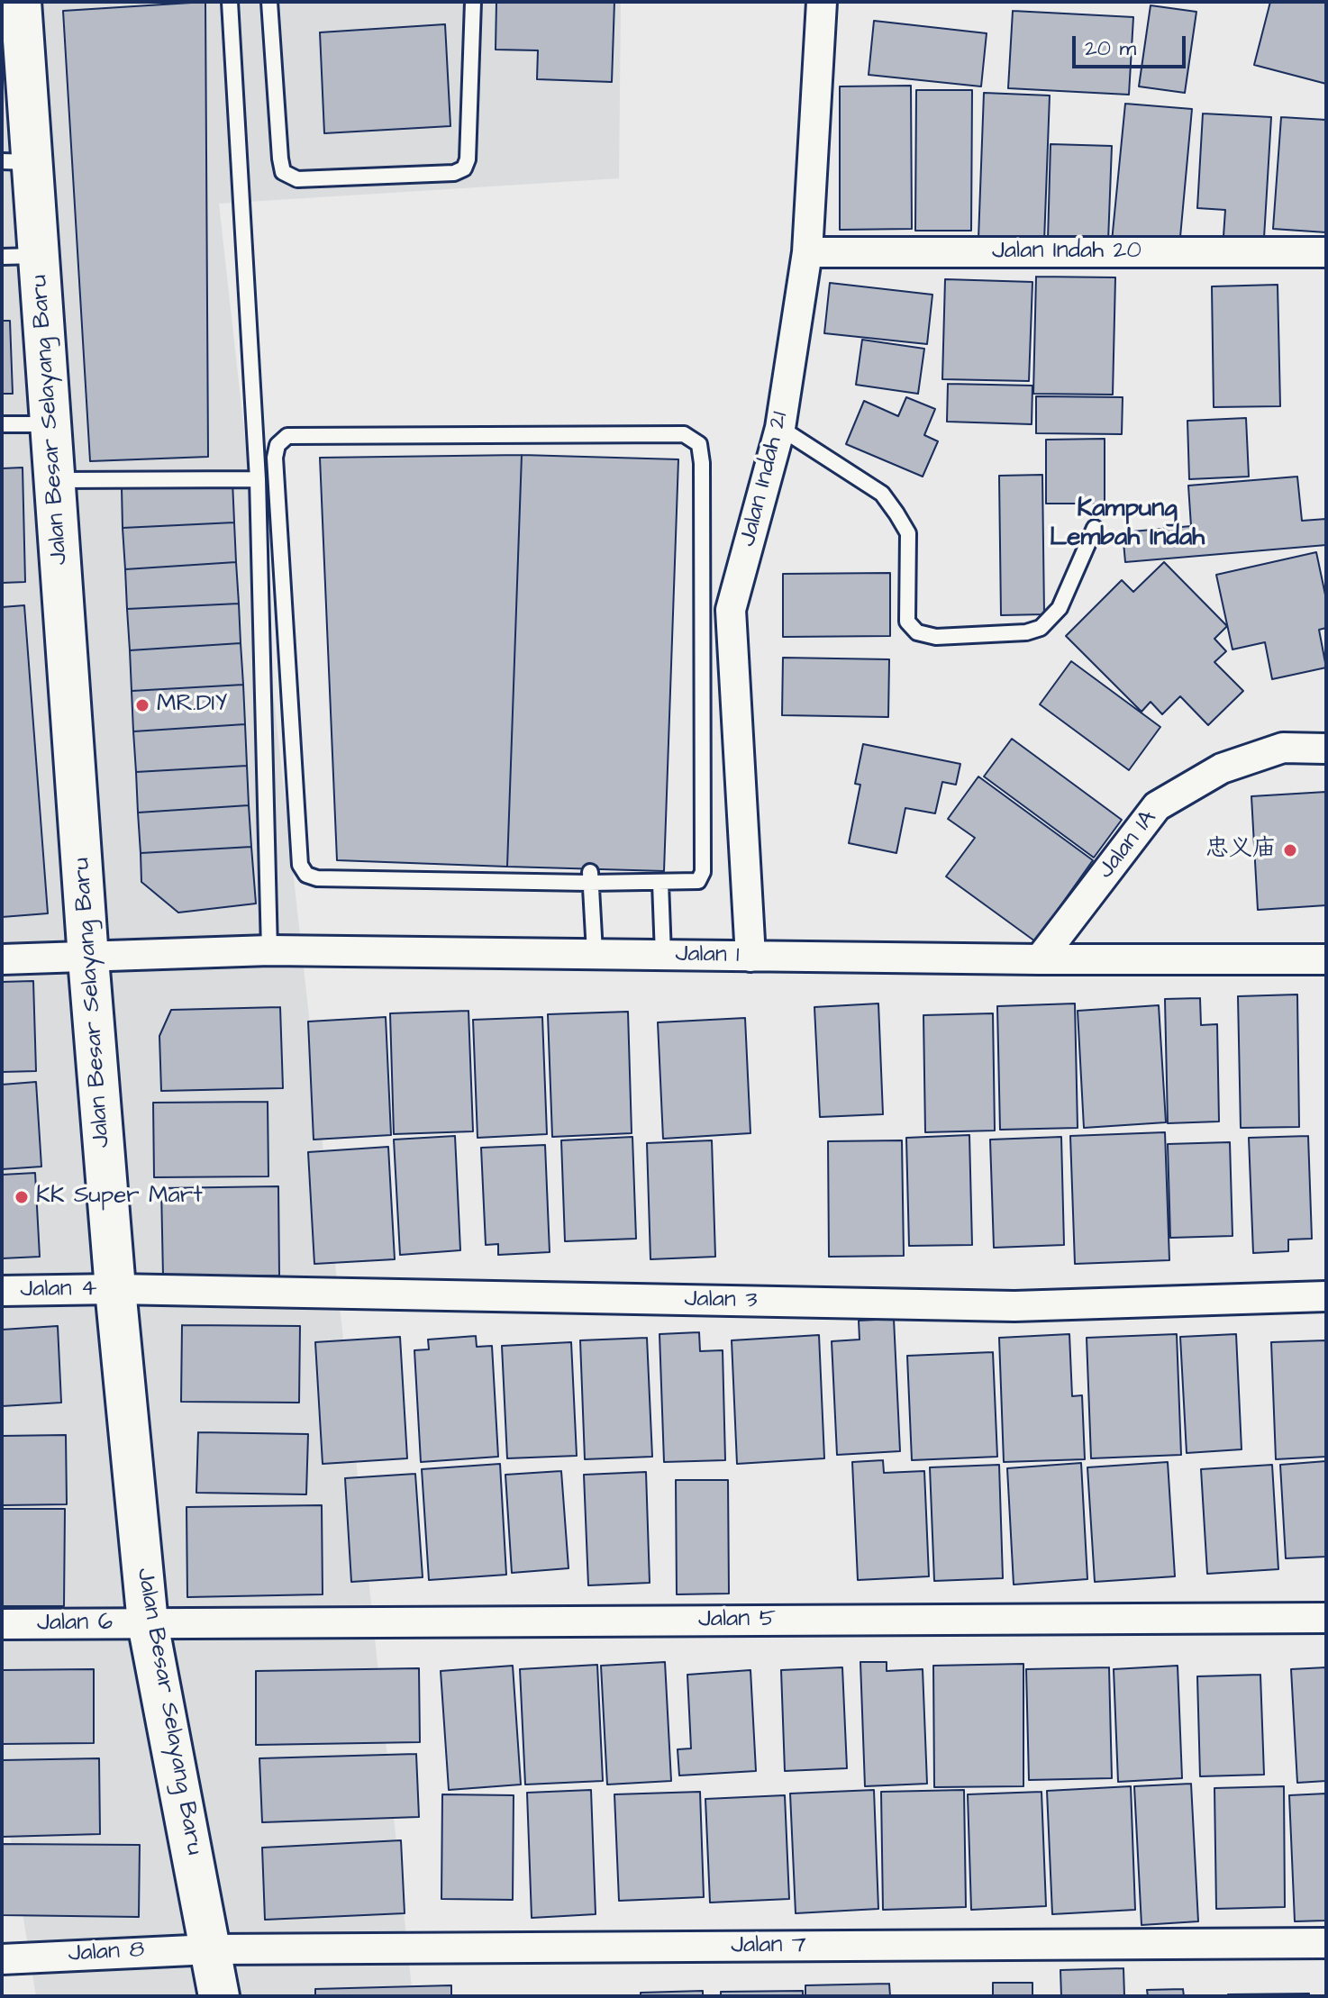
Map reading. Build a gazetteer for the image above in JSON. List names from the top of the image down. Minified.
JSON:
{"streets":{"street":["Jalan Indah 20","Jalan Besar Selayang Baru","Jalan Indah 21","Jalan 1A","Jalan 1","Jalan 4","Jalan 3","Jalan 5","Jalan 6","Jalan 7","Jalan 8"]},"crossings":[["Jalan Indah 20","Jalan Indah 21"],["Jalan Besar Selayang Baru","Jalan 1"],["Jalan Besar Selayang Baru","Jalan 4"],["Jalan Besar Selayang Baru","Jalan 3"],["Jalan Besar Selayang Baru","Jalan 5"],["Jalan Besar Selayang Baru","Jalan 6"],["Jalan Besar Selayang Baru","Jalan 7"],["Jalan Besar Selayang Baru","Jalan 8"],["Jalan Indah 21","Jalan 1"],["Jalan 1A","Jalan 1"],["Jalan 4","Jalan 3"],["Jalan 5","Jalan 6"],["Jalan 7","Jalan 8"]],"districts":["Kampung Lembah Indah"],"places":["MR.DIY","忠义庙","KK Super Mart"],"scale_bar":"20 m"}
